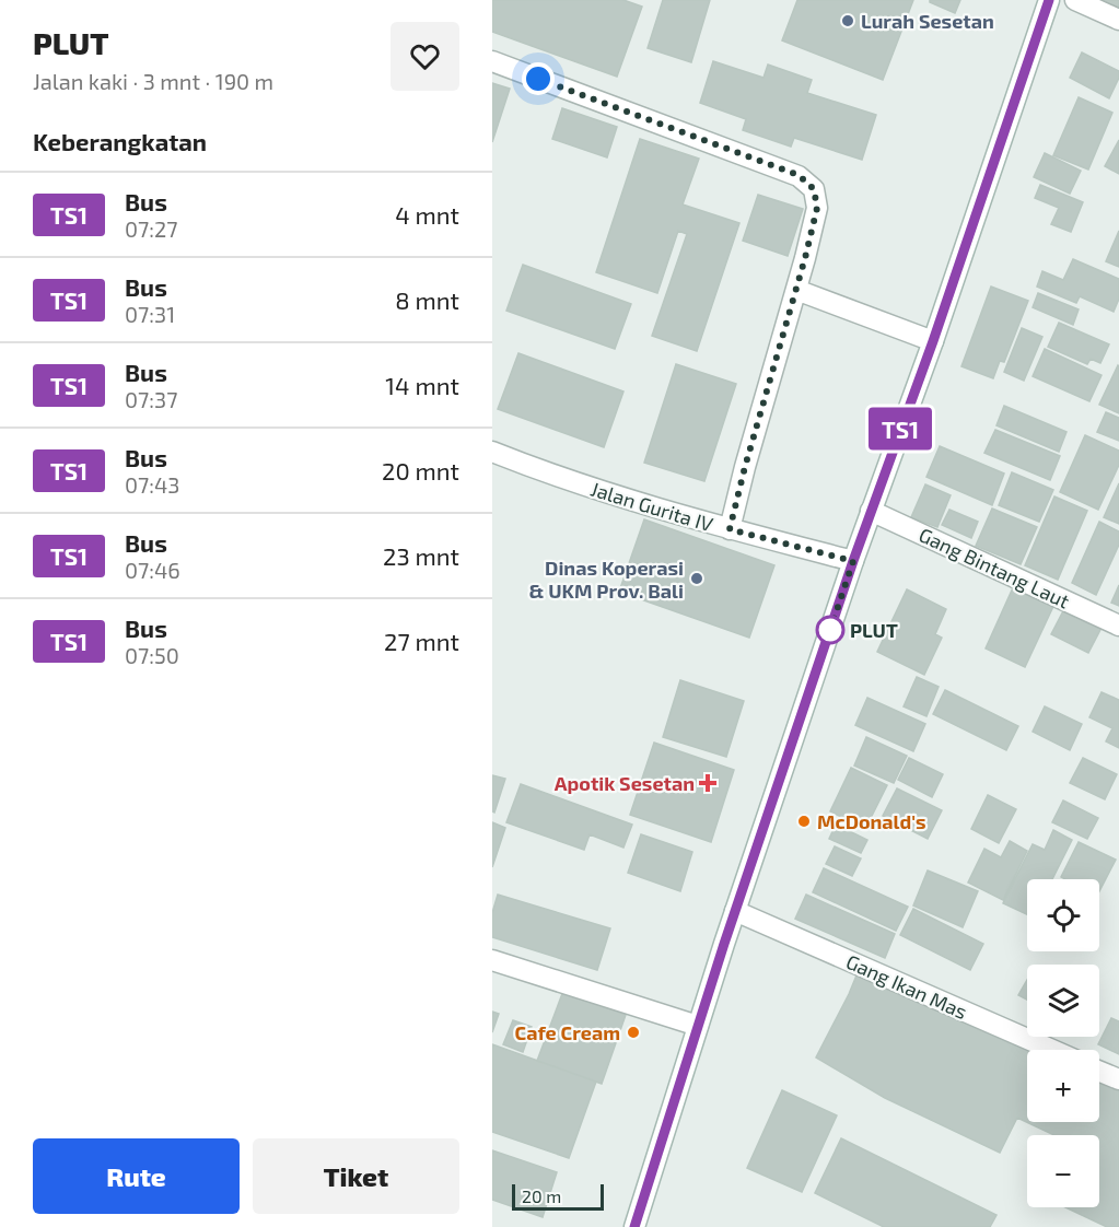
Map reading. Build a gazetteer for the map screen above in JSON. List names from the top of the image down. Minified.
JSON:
{"streets":{"street":["Jalan Gurita IV","Gang Bintang Laut","Gang Ikan Mas"]},"places":{"other":["Lurah Sesetan","Dinas Koperasi & UKM Prov. Bali","PLUT","McDonald's","Cafe Cream"],"health":["Apotik Sesetan"]},"lines":["bus line TS1"],"scale_bar":"20 m","page":{"heading":[["PLUT","Jalan kaki · 3 mnt · 190 m"],"Keberangkatan"],"on_map":"TS1","list":[{"mark":"TS1","name":"Bus","note":"07:27","value":"4 mnt"},{"mark":"TS1","name":"Bus","note":"07:31","value":"8 mnt"},{"mark":"TS1","name":"Bus","note":"07:37","value":"14 mnt"},{"mark":"TS1","name":"Bus","note":"07:43","value":"20 mnt"},{"mark":"TS1","name":"Bus","note":"07:46","value":"23 mnt"},{"mark":"TS1","name":"Bus","note":"07:50","value":"27 mnt"}],"map_buttons":["+","−"],"buttons":["Rute","Tiket"],"scale":"20 m"}}
